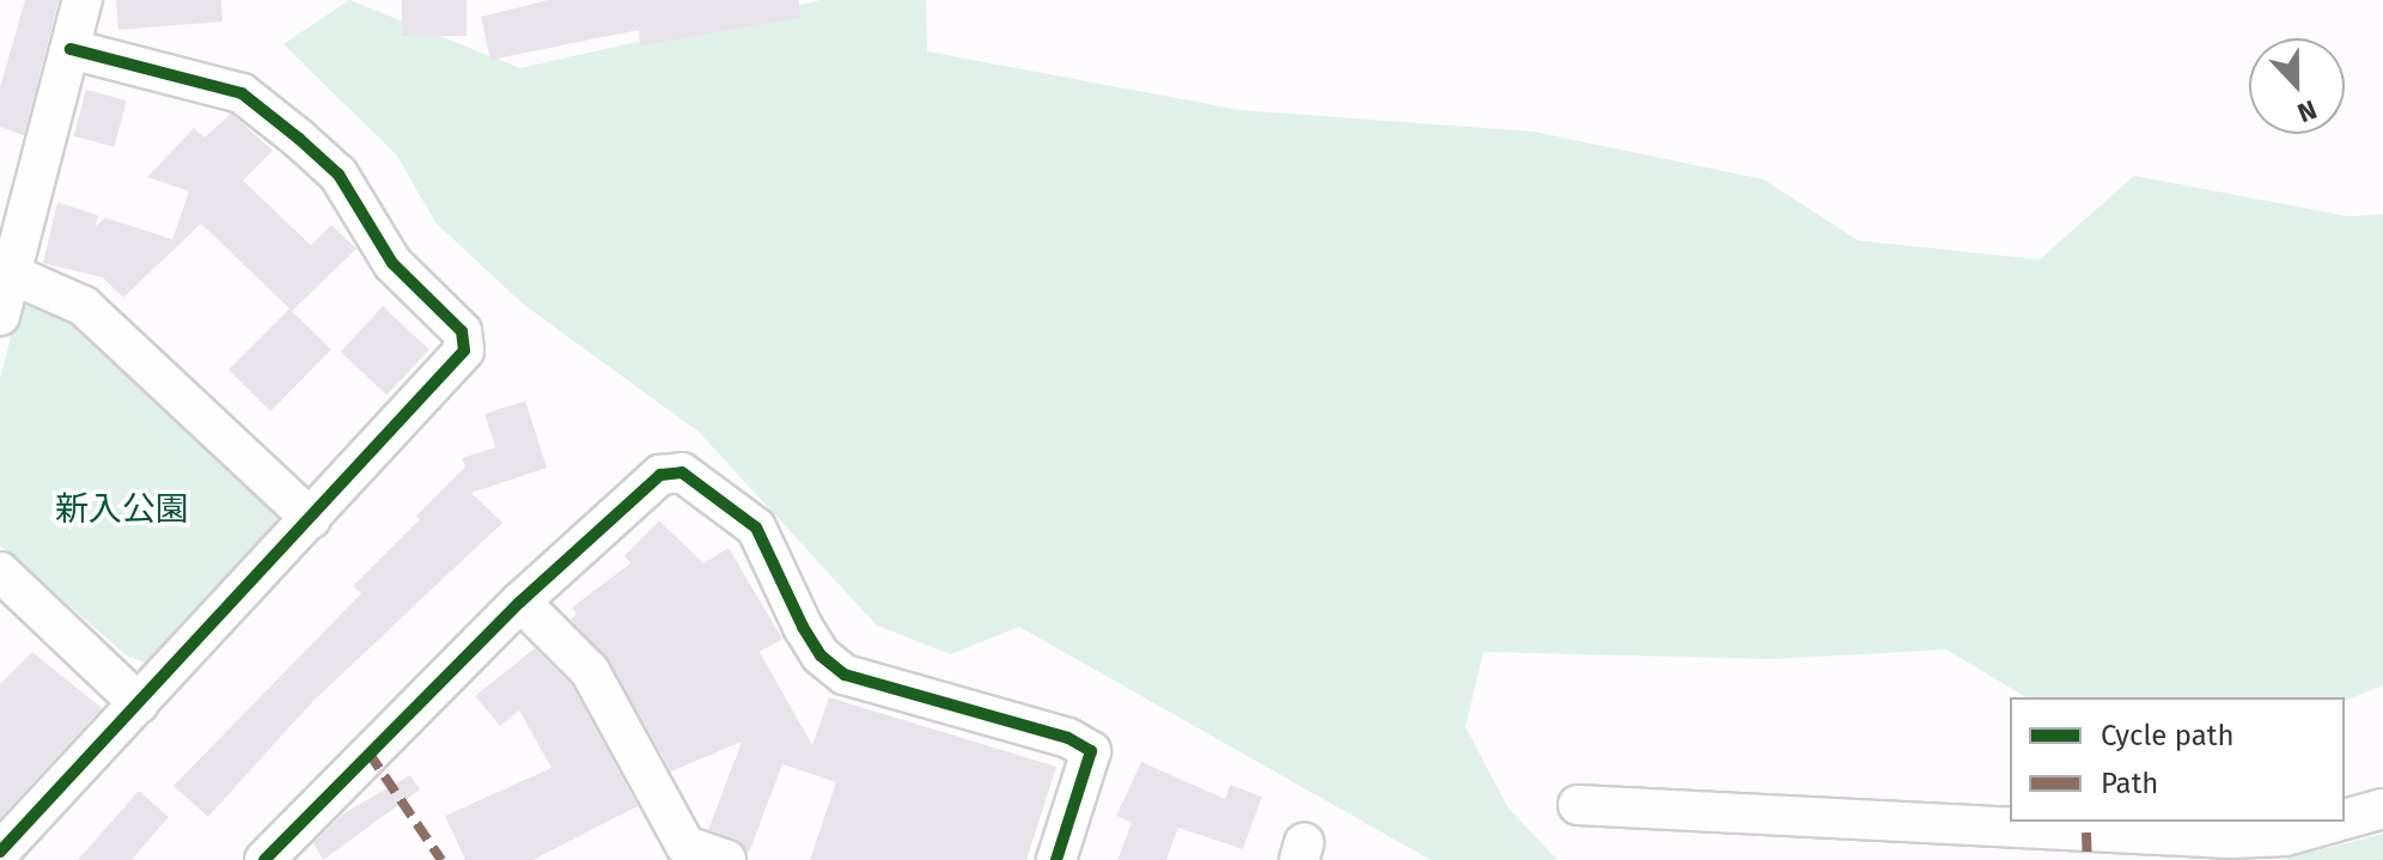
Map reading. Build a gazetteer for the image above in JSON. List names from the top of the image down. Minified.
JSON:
{"parks":["新入公園"],"legend":["Cycle path","Path"],"north":"bottom"}
